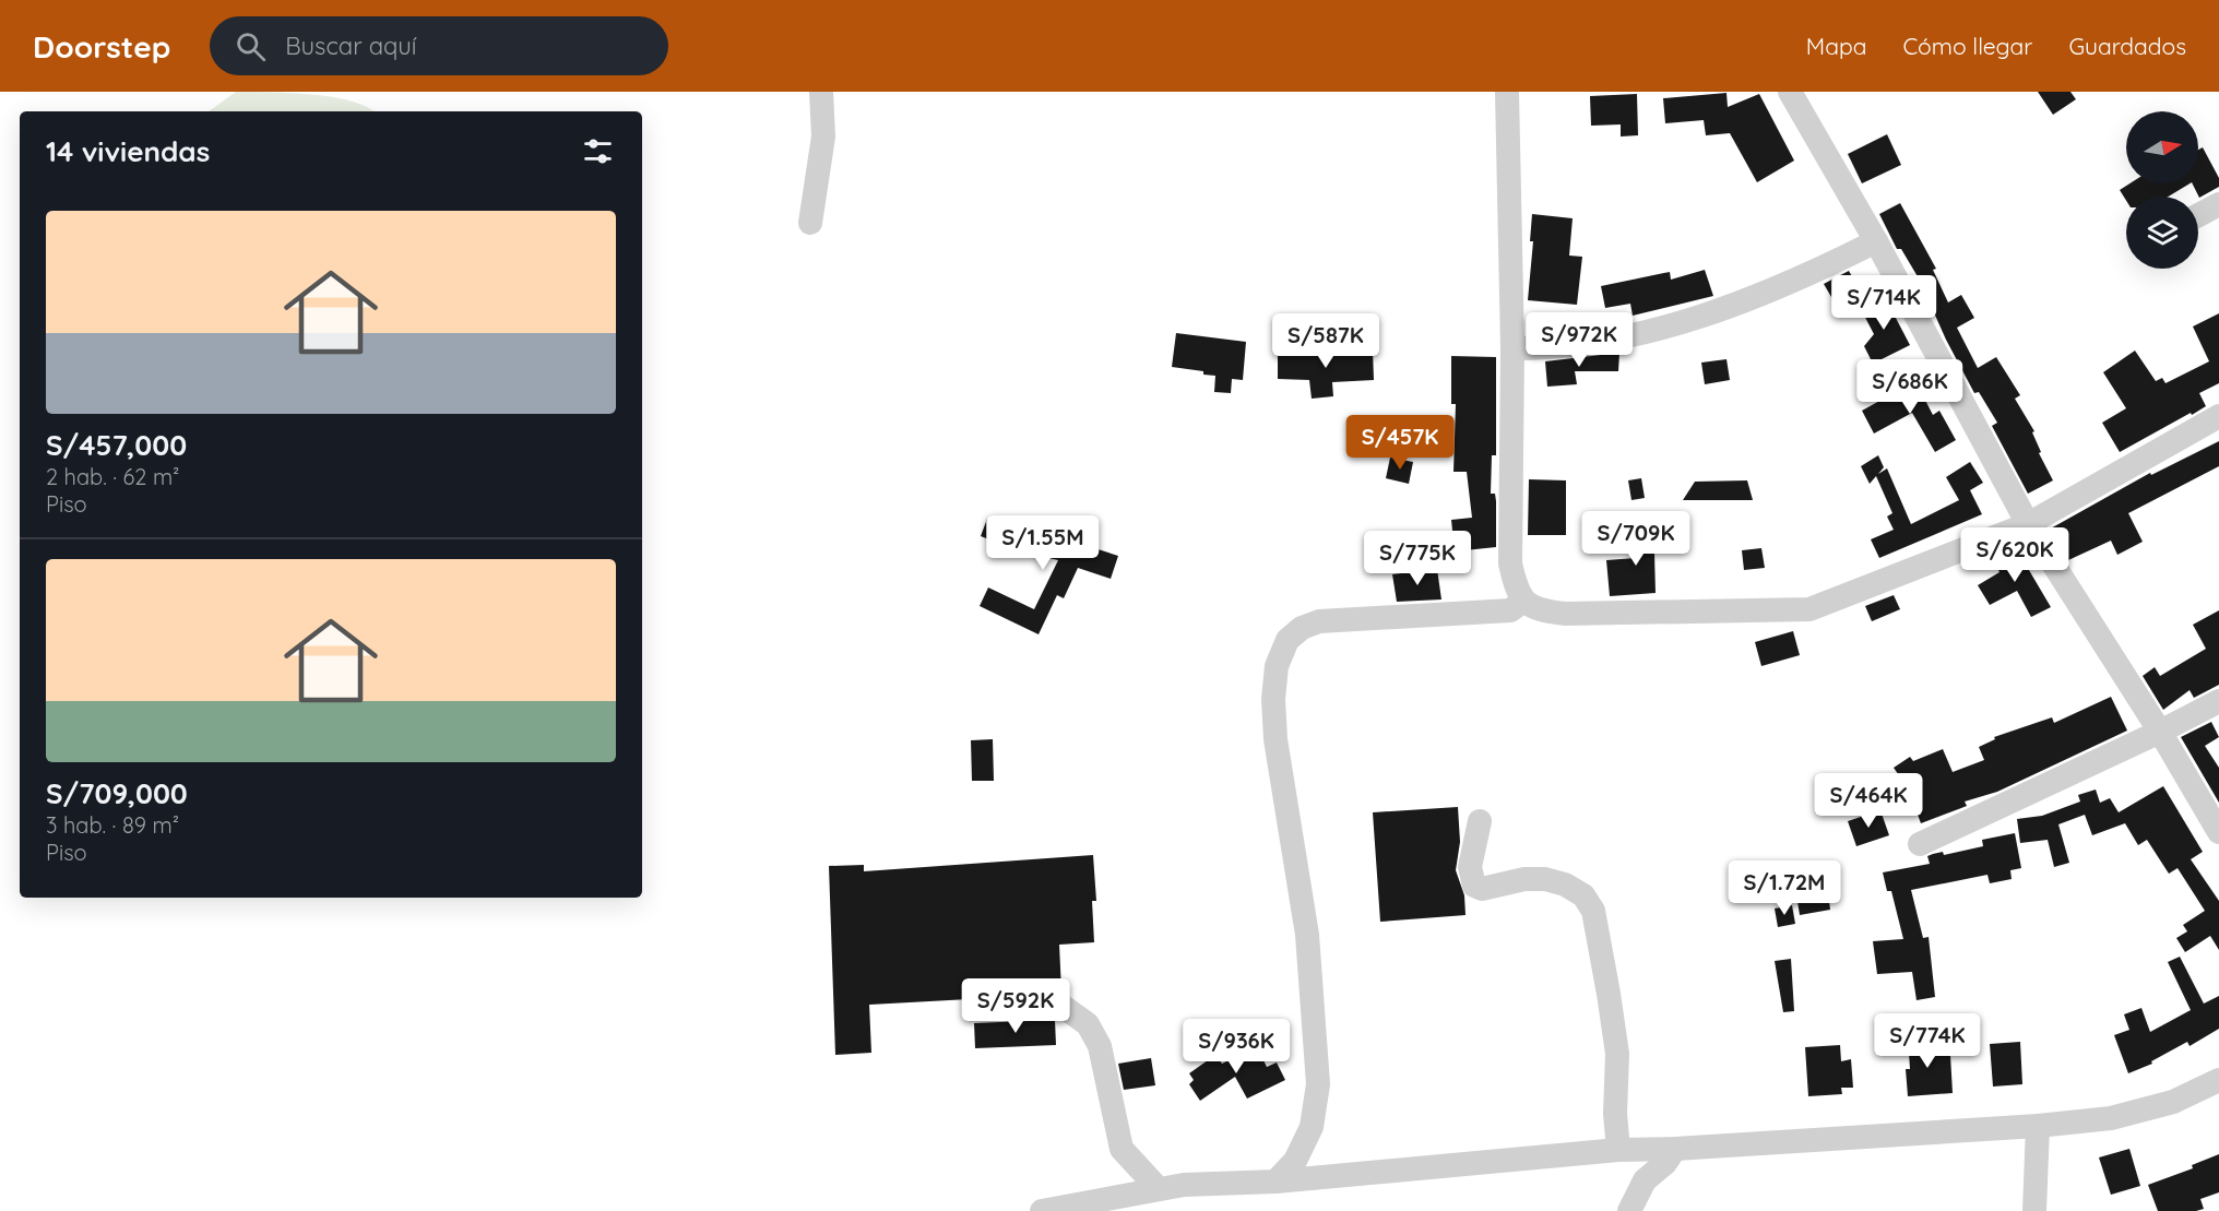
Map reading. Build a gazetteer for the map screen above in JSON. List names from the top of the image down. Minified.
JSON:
{"north":"right","page":{"header":"Doorstep","search":"Buscar aquí","nav":["Mapa","Cómo llegar","Guardados"],"heading":"14 viviendas","list":[{"name":"S/457,000","note":"2 hab. · 62 m² · Piso"},{"name":"S/709,000","note":"3 hab. · 89 m² · Piso"}],"price":["S/714K","S/972K","S/587K","S/686K","S/457K","S/709K","S/1.55M","S/620K","S/775K","S/464K","S/1.72M","S/592K","S/774K","S/936K"]}}
